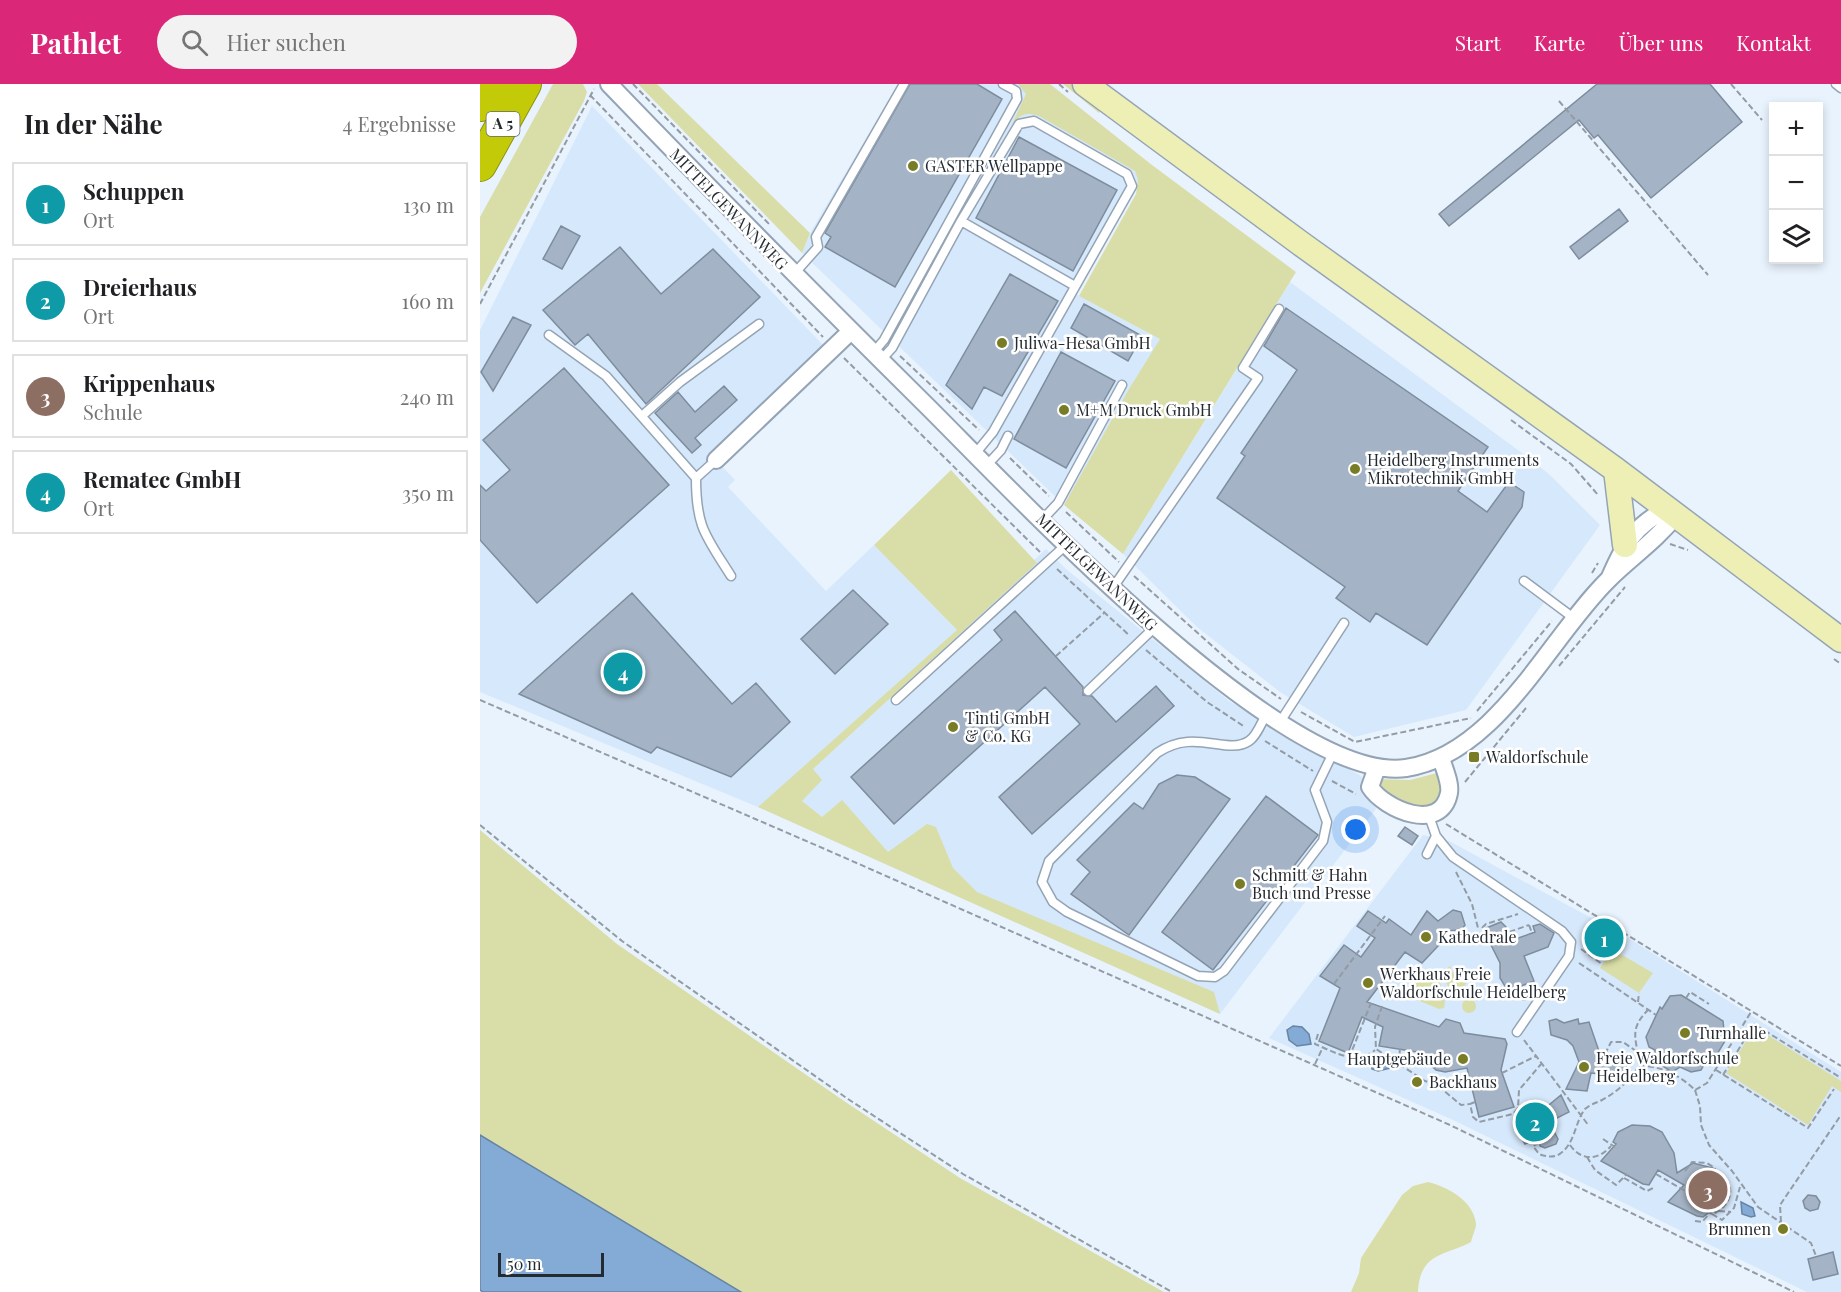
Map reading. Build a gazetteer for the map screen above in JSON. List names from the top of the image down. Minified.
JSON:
{"streets":{"highway":["A 5"],"street":["MITTELGEWANNWEG"]},"places":{"other":["GASTER Wellpappe","Juliwa-Hesa GmbH","M+M Druck GmbH","Heidelberg Instruments Mikrotechnik GmbH","Tinti GmbH & Co. KG","Schmitt & Hahn Buch und Presse","Kathedrale","Werkhaus Freie Waldorfschule Heidelberg","Turnhalle","Hauptgebäude","Freie Waldorfschule Heidelberg","Backhaus","Brunnen"],"transit":["Waldorfschule"]},"scale_bar":"50 m","page":{"header":"Pathlet","search":"Hier suchen","nav":["Start","Karte","Über uns","Kontakt"],"heading":["In der Nähe","4 Ergebnisse"],"map_buttons":["+","−"],"list":[{"mark":"1","name":"Schuppen","note":"Ort","value":"130 m"},{"mark":"2","name":"Dreierhaus","note":"Ort","value":"160 m"},{"mark":"3","name":"Krippenhaus","note":"Schule","value":"240 m"},{"mark":"4","name":"Rematec GmbH","note":"Ort","value":"350 m"}],"pins":["4","1","2","3"],"scale":"50 m"}}
